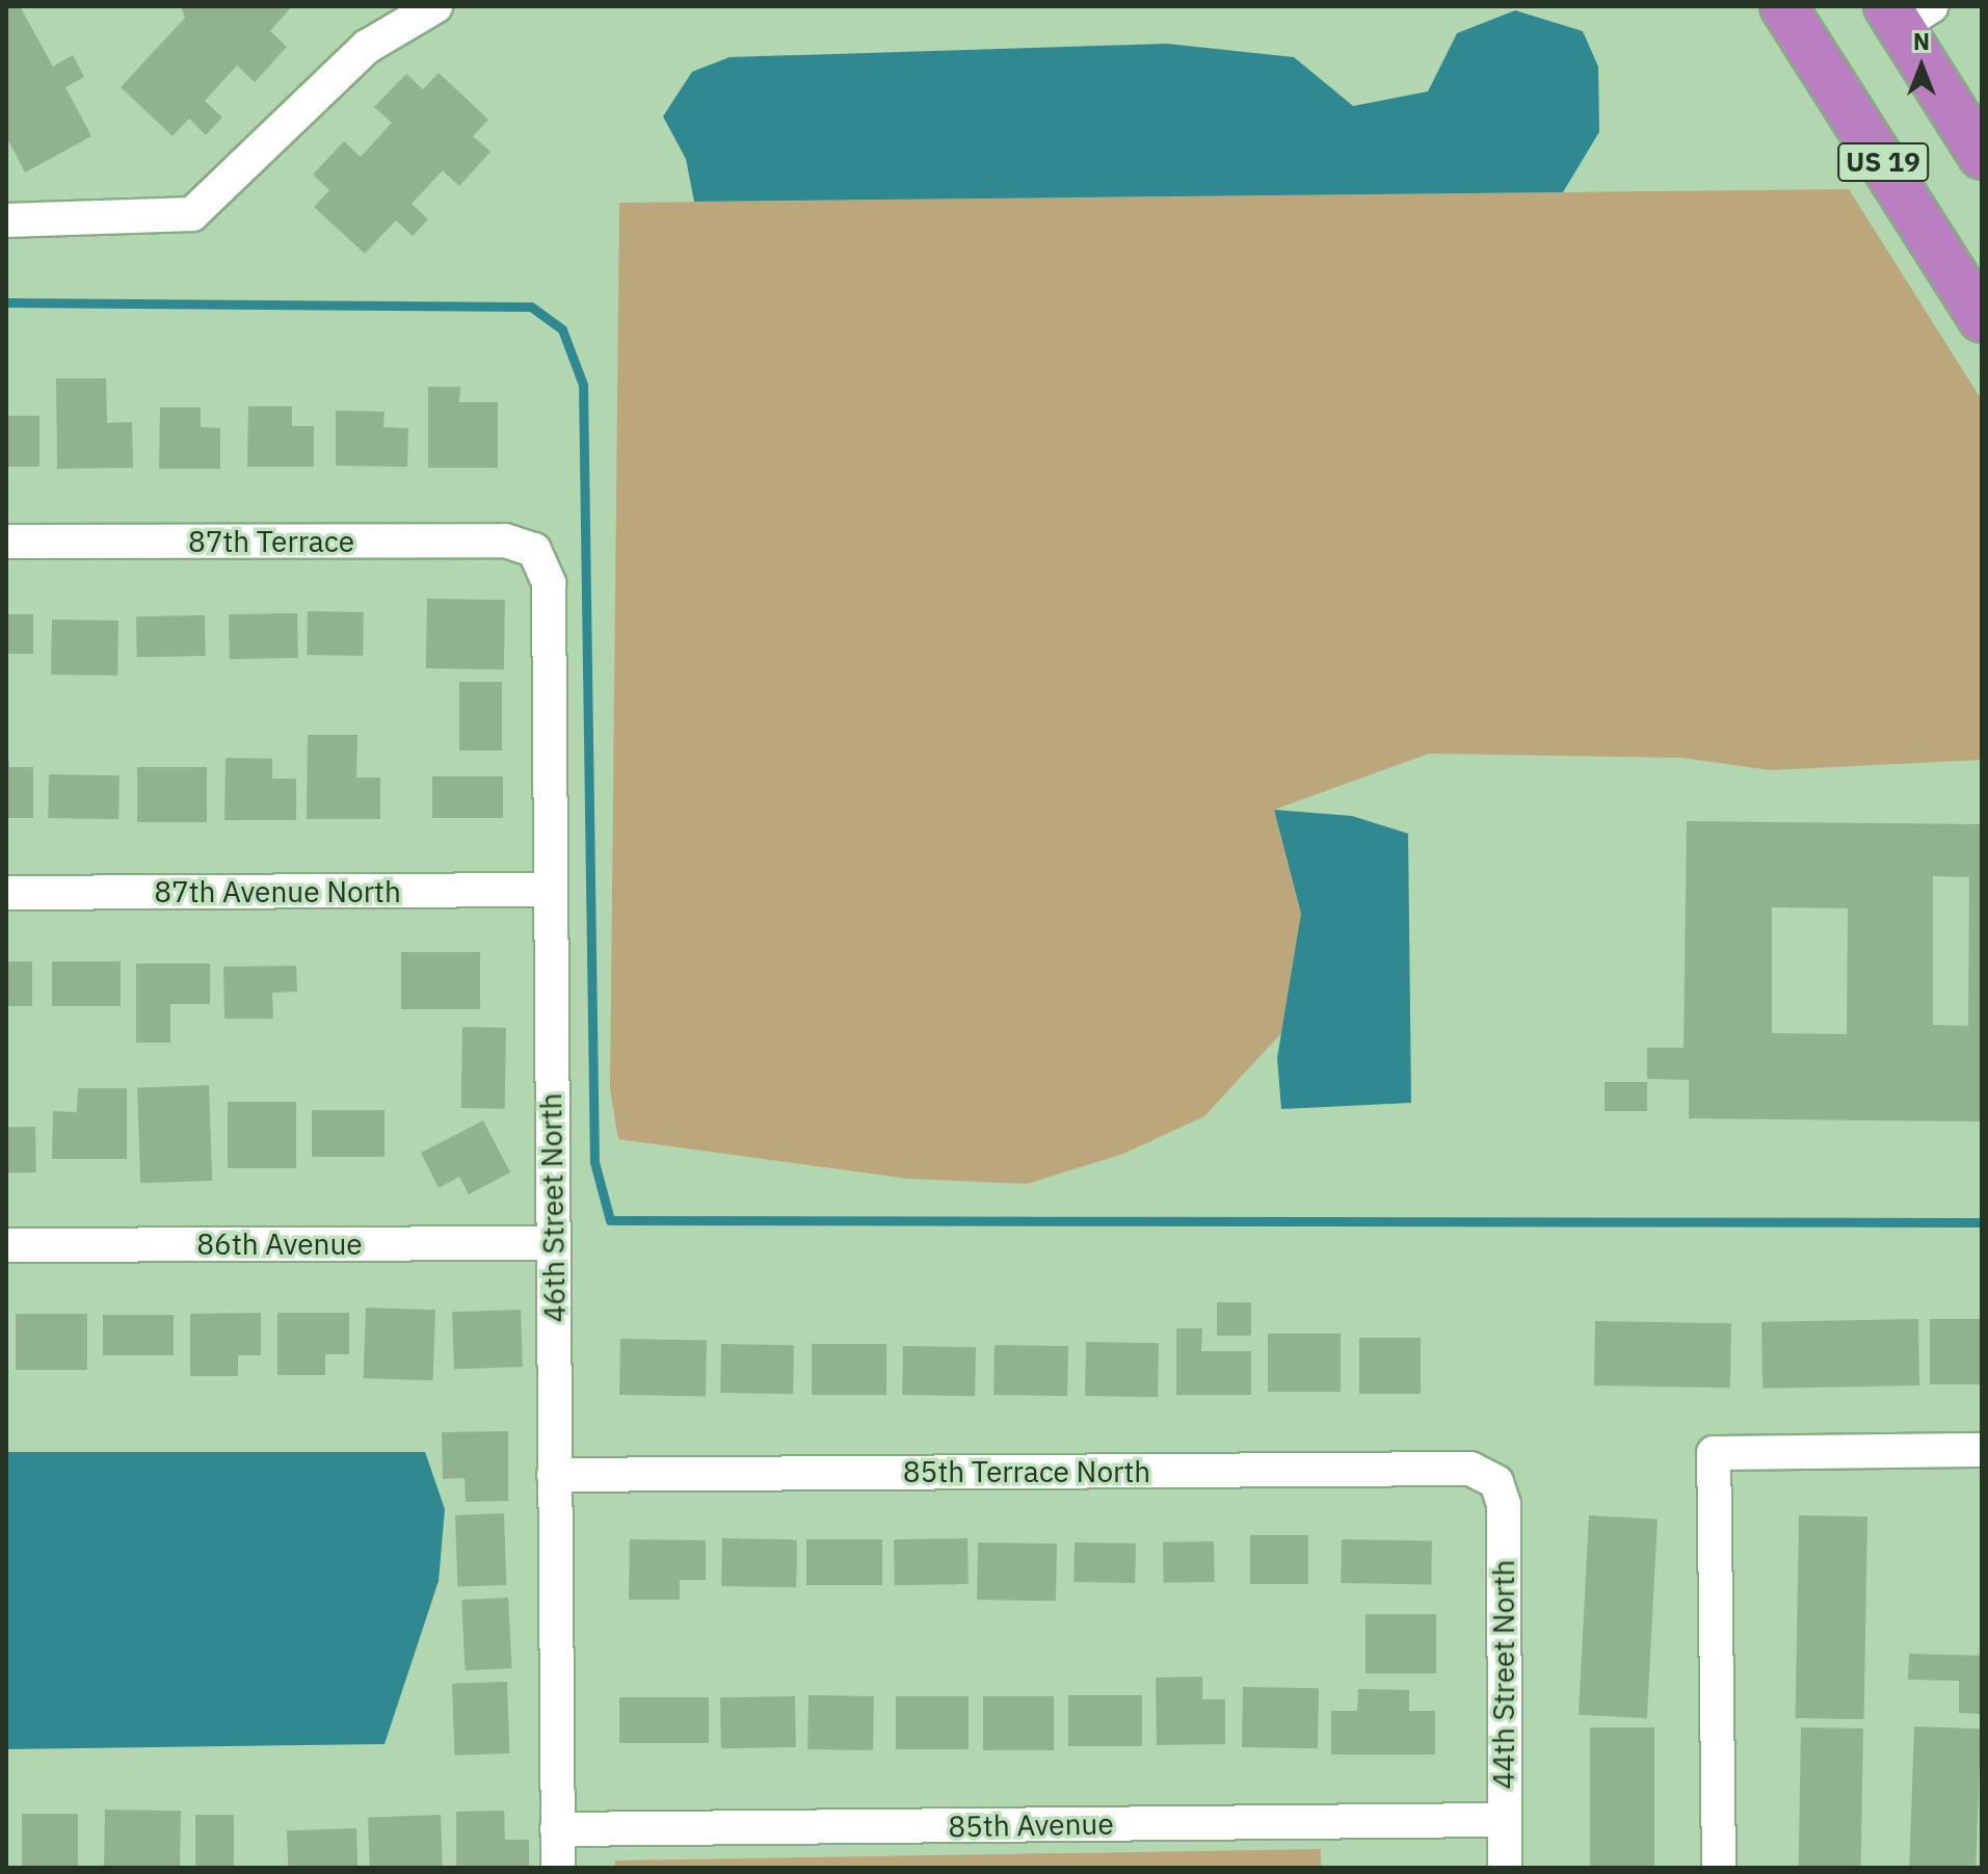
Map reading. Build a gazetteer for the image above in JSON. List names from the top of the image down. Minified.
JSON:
{"streets":{"highway":["US 19"],"street":["87th Terrace","87th Avenue North","46th Street North","86th Avenue","85th Terrace North","44th Street North","85th Avenue"]},"crossings":[["87th Terrace","46th Street North"],["87th Avenue North","46th Street North"],["46th Street North","86th Avenue"],["46th Street North","85th Terrace North"],["46th Street North","85th Avenue"],["85th Terrace North","44th Street North"],["44th Street North","85th Avenue"]],"north":"top"}
